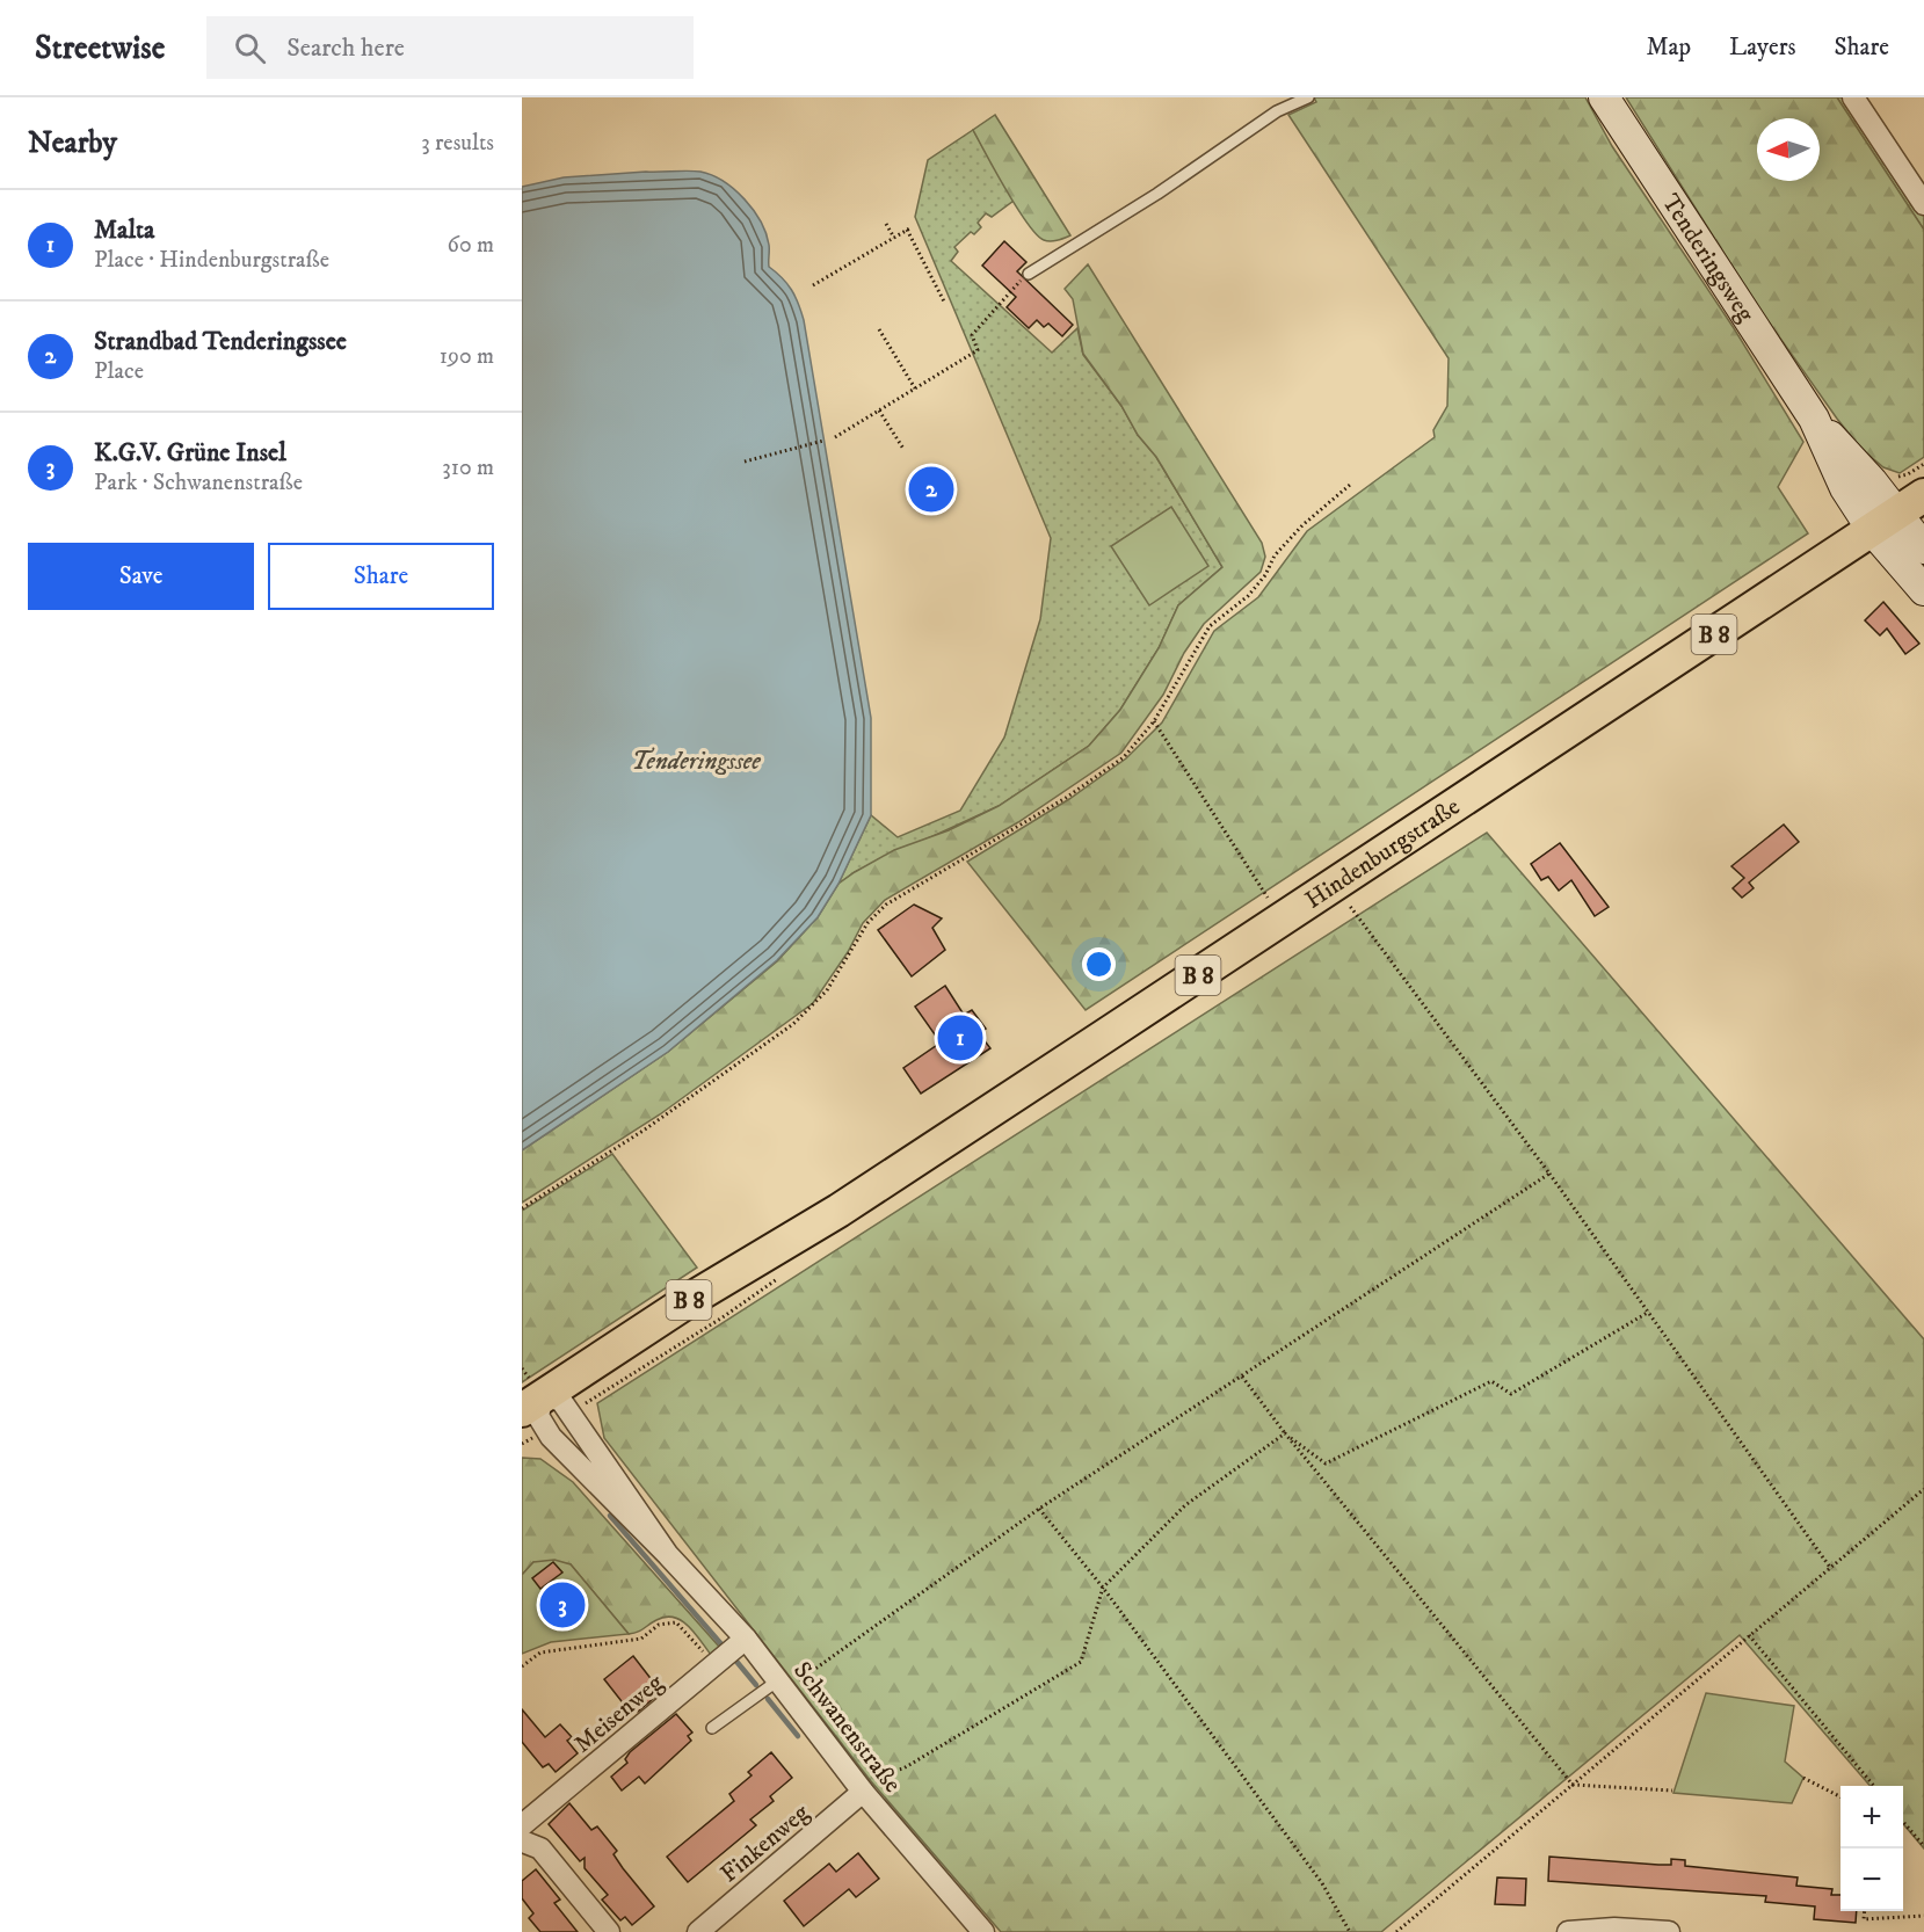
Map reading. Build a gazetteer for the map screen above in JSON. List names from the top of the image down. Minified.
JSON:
{"streets":{"main road":["B 8","Hindenburgstraße"],"street":["Tenderingsweg","Meisenweg","Schwanenstraße","Finkenweg"]},"crossings":[["Tenderingsweg","Hindenburgstraße"],["Hindenburgstraße","Schwanenstraße"],["Meisenweg","Schwanenstraße"],["Schwanenstraße","Finkenweg"]],"water":["Tenderingssee"],"north":"left","page":{"header":"Streetwise","search":"Search here","nav":["Map","Layers","Share"],"heading":["Nearby","3 results"],"list":[{"mark":"1","name":"Malta","note":"Place · Hindenburgstraße","value":"60 m"},{"mark":"2","name":"Strandbad Tenderingssee","note":"Place","value":"190 m"},{"mark":"3","name":"K.G.V. Grüne Insel","note":"Park · Schwanenstraße","value":"310 m"}],"pins":["2","1","3"],"buttons":["Save","Share"],"map_buttons":["+","−"]}}
